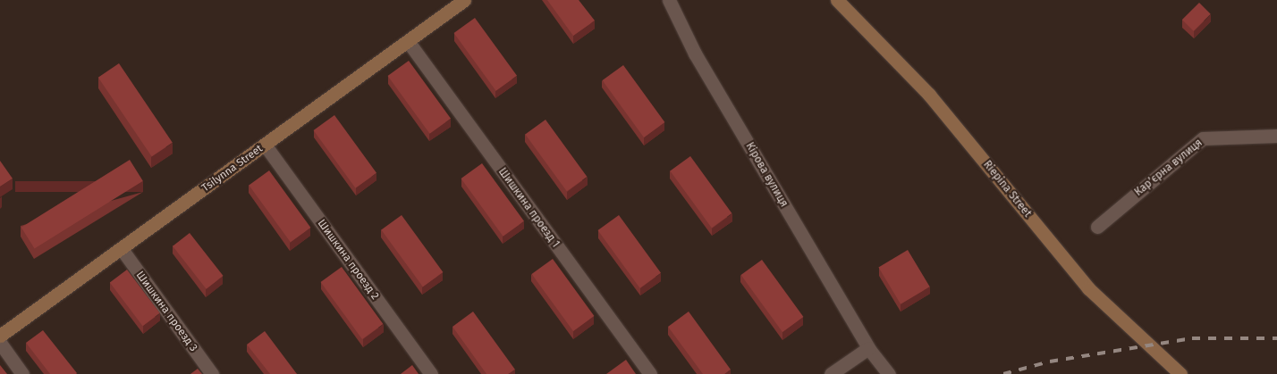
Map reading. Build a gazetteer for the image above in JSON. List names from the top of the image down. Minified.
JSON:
{"streets":{"street":["Карʼєрна вулиця","Tsilynna Street","Кірова вулиця","Riepina Street","Шишкина проезд 1","Шишкина проезд 2","Шишкина проезд 3"]},"crossings":[["Tsilynna Street","Шишкина проезд 1"],["Tsilynna Street","Шишкина проезд 2"],["Tsilynna Street","Шишкина проезд 3"]]}
